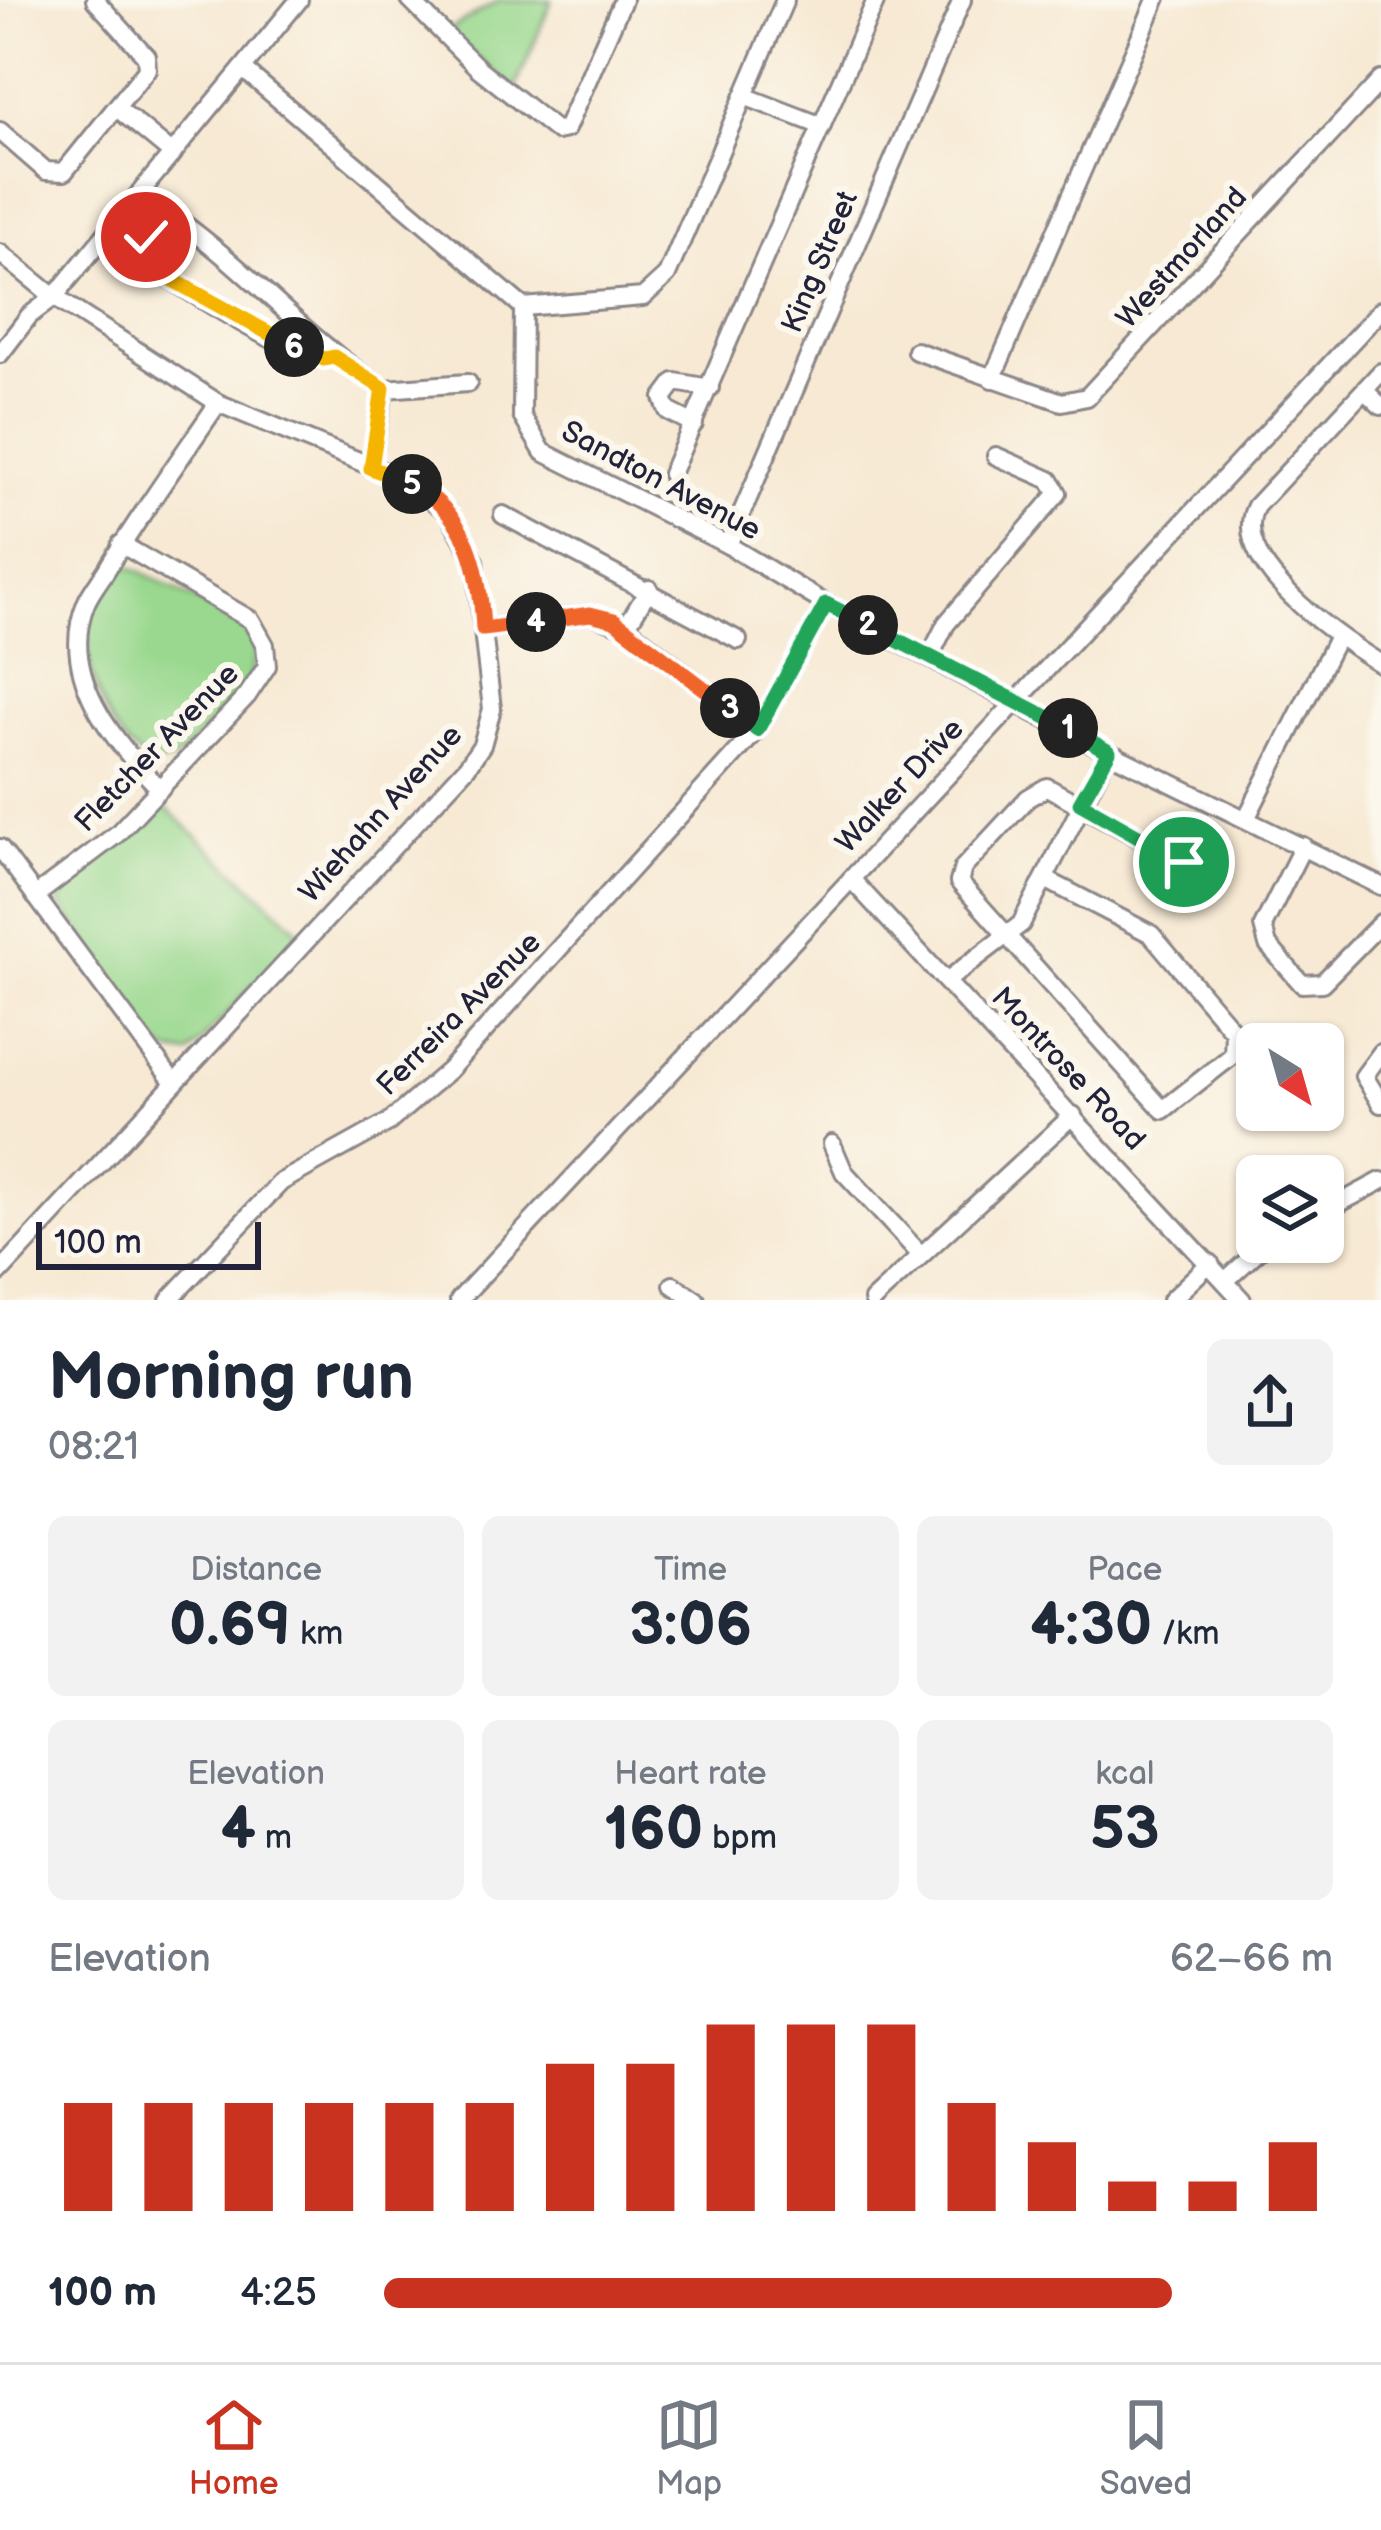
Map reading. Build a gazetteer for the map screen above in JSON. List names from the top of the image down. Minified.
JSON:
{"streets":{"street":["Westmorland","King Street","Sandton Avenue","Fletcher Avenue","Walker Drive","Wiehahn Avenue","Ferreira Avenue","Montrose Road"]},"crossings":[["King Street","Sandton Avenue"],["Sandton Avenue","Walker Drive"],["Sandton Avenue","Ferreira Avenue"],["Walker Drive","Montrose Road"]],"scale_bar":"100 m","north":"bottom right","page":{"pins":["6","5","4","2","3","1"],"scale":"100 m","heading":["Morning run","08:21"],"stats":[["Distance","0.69 km"],["Time","3:06"],["Pace","4:30 /km"],["Elevation","4 m"],["Heart rate","160 bpm"],["kcal","53"]],"chart":["Elevation","62–66 m"],"list":[{"name":"100 m","note":"4:25"}],"tabs":["Home","Map","Saved"]}}
